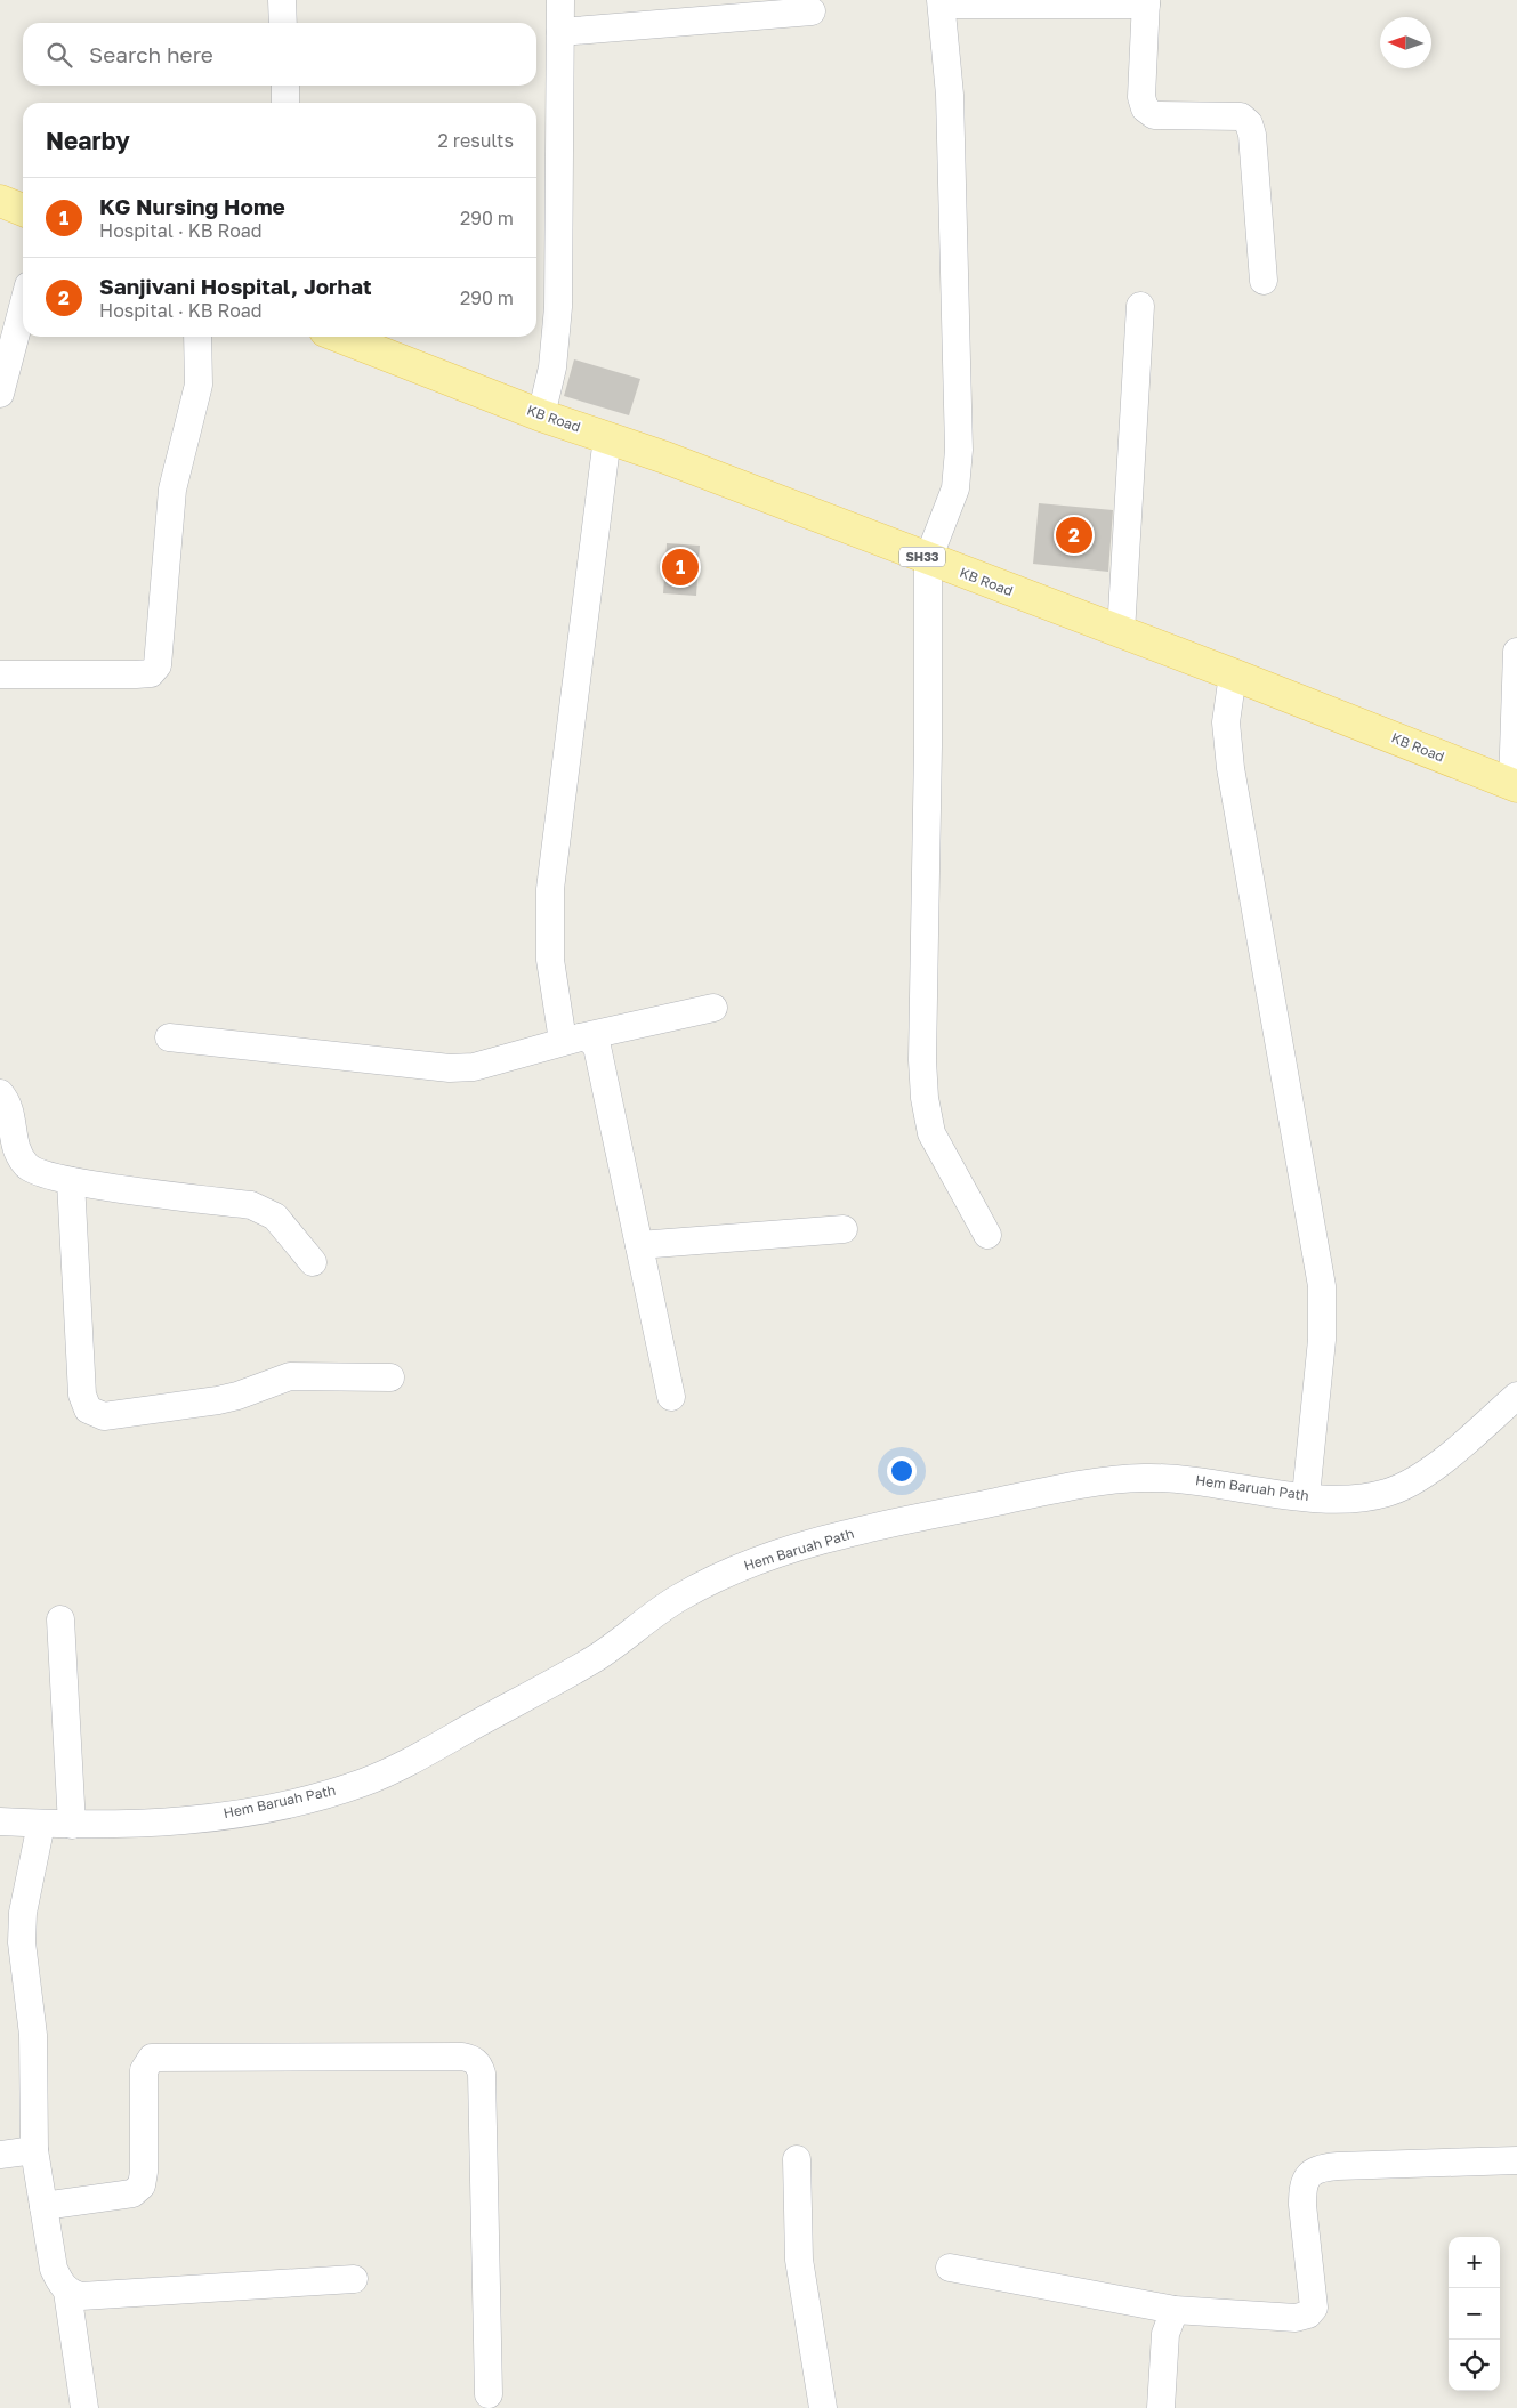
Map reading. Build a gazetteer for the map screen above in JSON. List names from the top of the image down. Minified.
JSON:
{"streets":{"main road":["KB Road","SH33"],"street":["Hem Baruah Path"]},"north":"left","page":{"search":"Search here","heading":["Nearby","2 results"],"list":[{"mark":"1","name":"KG Nursing Home","note":"Hospital · KB Road","value":"290 m"},{"mark":"2","name":"Sanjivani Hospital, Jorhat","note":"Hospital · KB Road","value":"290 m"}],"pins":["2","1"],"map_buttons":["+","−"]}}
